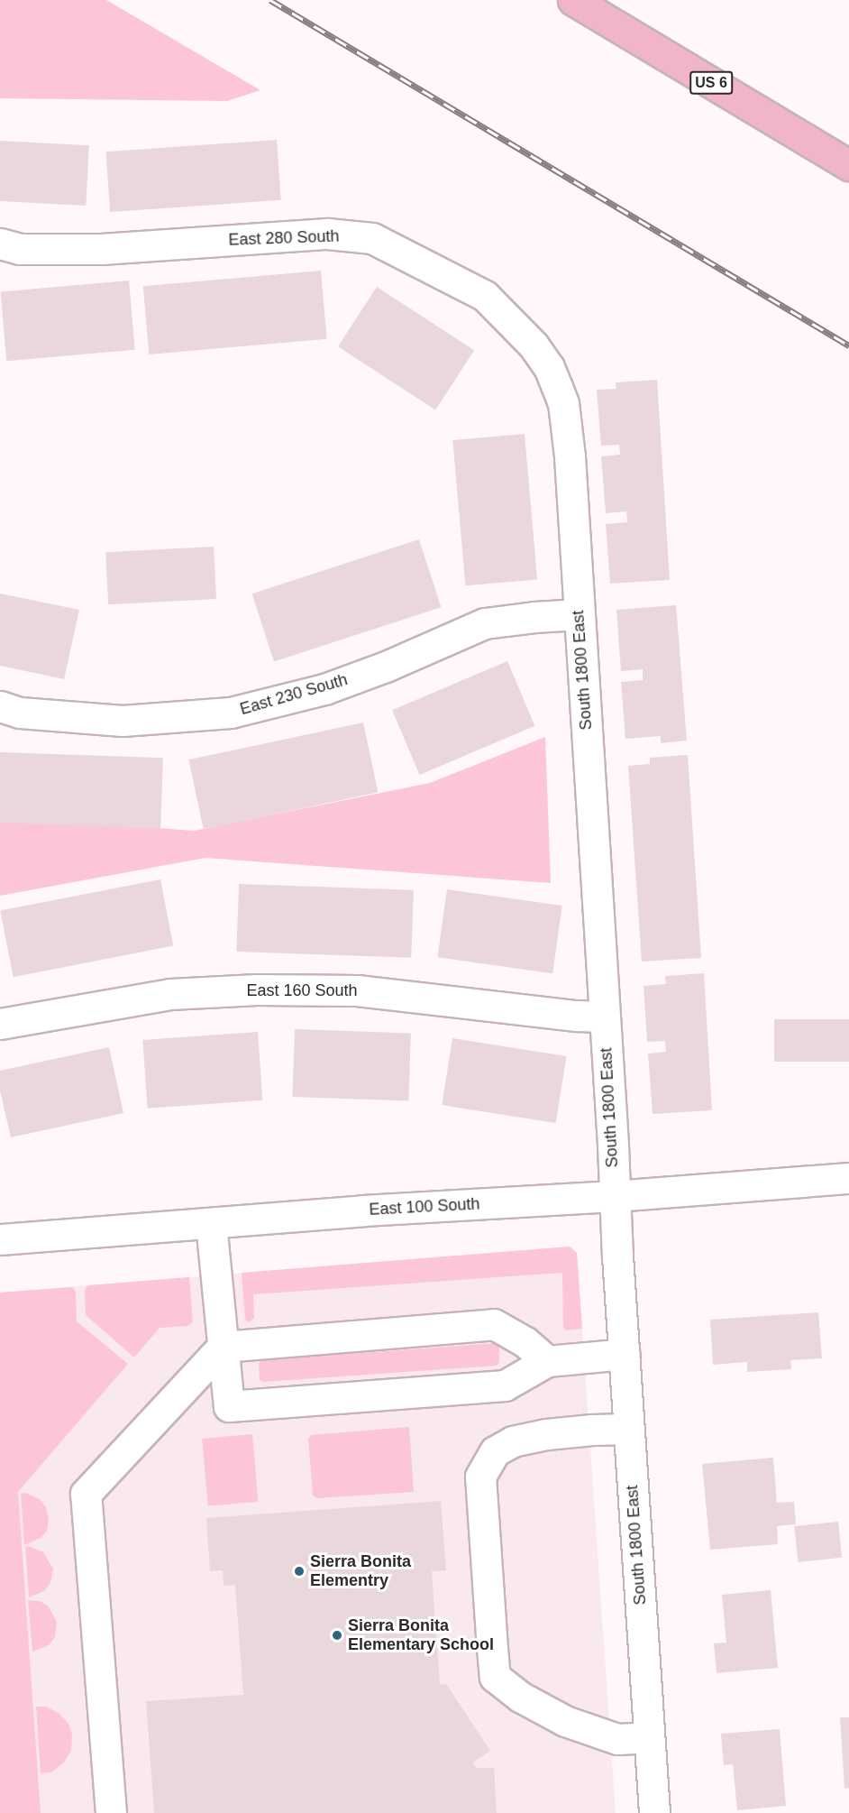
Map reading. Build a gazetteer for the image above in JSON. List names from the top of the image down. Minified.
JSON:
{"streets":{"highway":["US 6"],"street":["East 280 South","South 1800 East","East 230 South","East 160 South","East 100 South"]},"crossings":[["East 280 South","South 1800 East"],["South 1800 East","East 230 South"],["South 1800 East","East 160 South"],["South 1800 East","East 100 South"]],"places":["Sierra Bonita Elementry","Sierra Bonita Elementary School"]}
